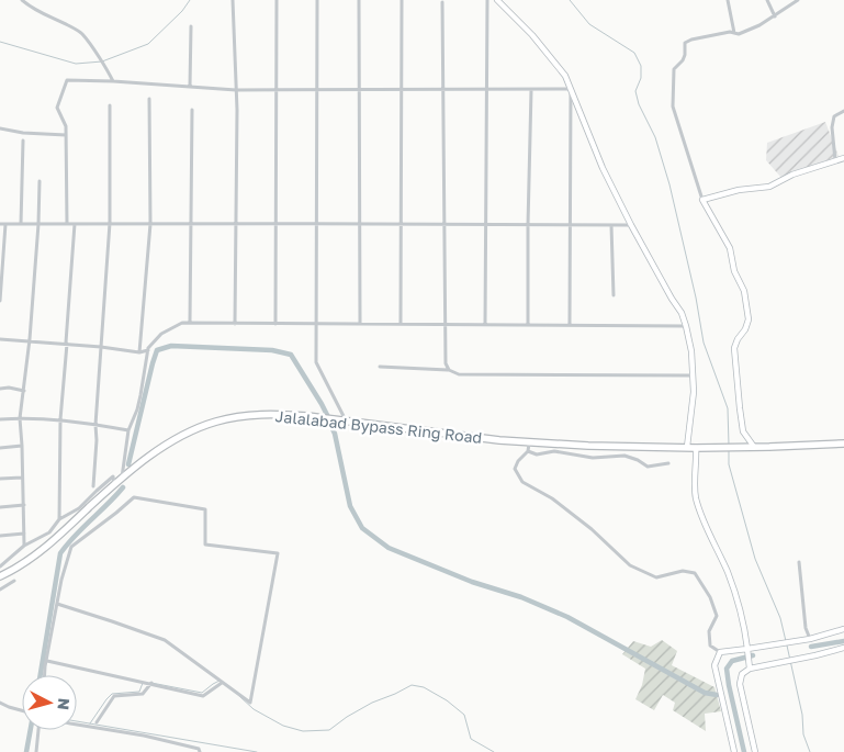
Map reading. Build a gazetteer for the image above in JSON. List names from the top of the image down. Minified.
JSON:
{"streets":{"highway":["Jalalabad Bypass Ring Road"]},"north":"right"}
